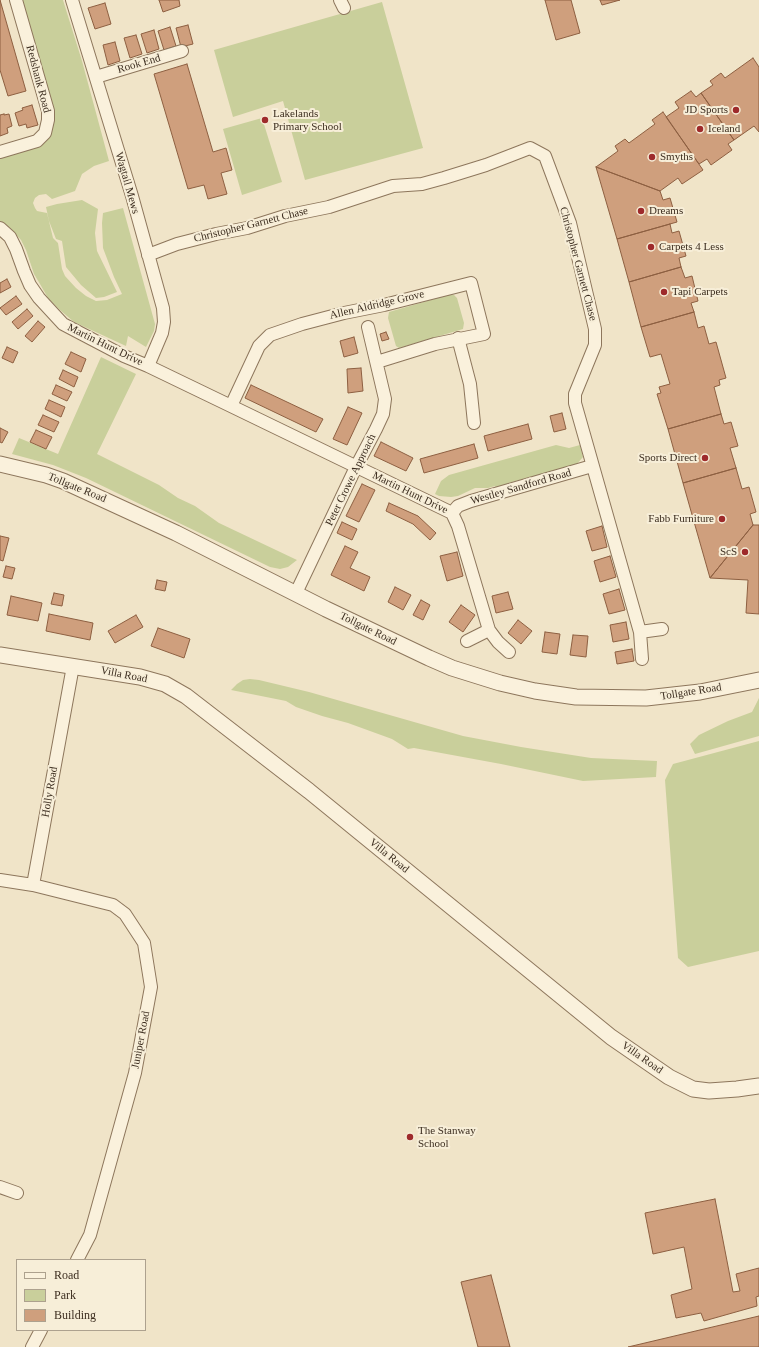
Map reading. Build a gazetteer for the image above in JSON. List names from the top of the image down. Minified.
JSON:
{"streets":{"street":["Rook End","Redshank Road","Wagtail Mews","Christopher Garnett Chase","Allen Aldridge Grove","Martin Hunt Drive","Peter Crowe Approach","Westley Sandford Road","Tollgate Road","Villa Road","Holly Road","Juniper Road"]},"crossings":[["Rook End","Wagtail Mews"],["Wagtail Mews","Christopher Garnett Chase"],["Wagtail Mews","Martin Hunt Drive"],["Christopher Garnett Chase","Westley Sandford Road"],["Allen Aldridge Grove","Martin Hunt Drive"],["Allen Aldridge Grove","Peter Crowe Approach"],["Martin Hunt Drive","Peter Crowe Approach"],["Martin Hunt Drive","Westley Sandford Road"],["Peter Crowe Approach","Tollgate Road"],["Villa Road","Holly Road"],["Holly Road","Juniper Road"]],"places":["JD Sports","Lakelands Primary School","Iceland","Smyths","Dreams","Carpets 4 Less","Tapi Carpets","Sports Direct","Fabb Furniture","ScS","The Stanway School"],"legend":["Road","Park","Building"]}
